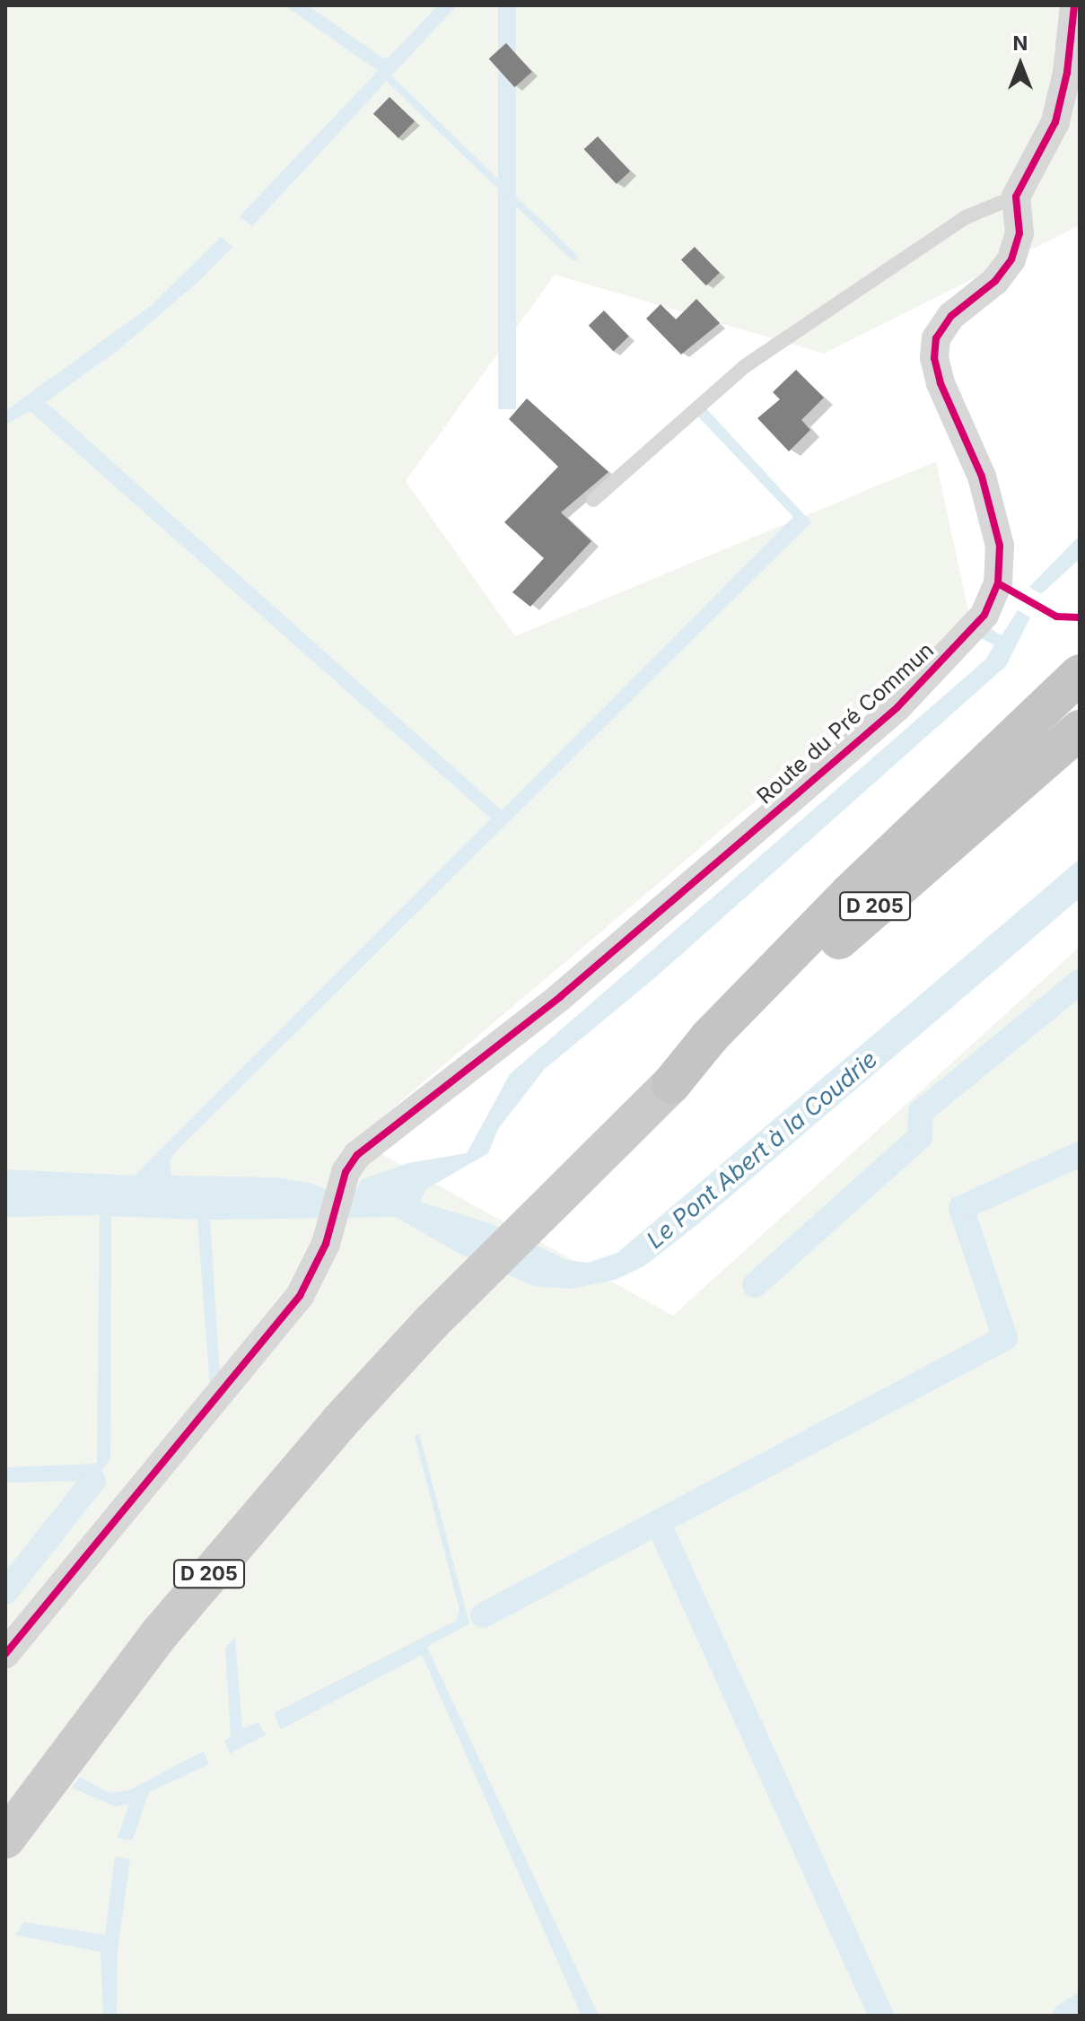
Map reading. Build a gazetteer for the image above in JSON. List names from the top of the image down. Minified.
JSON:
{"streets":{"highway":["D 205"],"street":["Route du Pré Commun"]},"water":["Le Pont Abert à la Coudrie"],"north":"top"}
